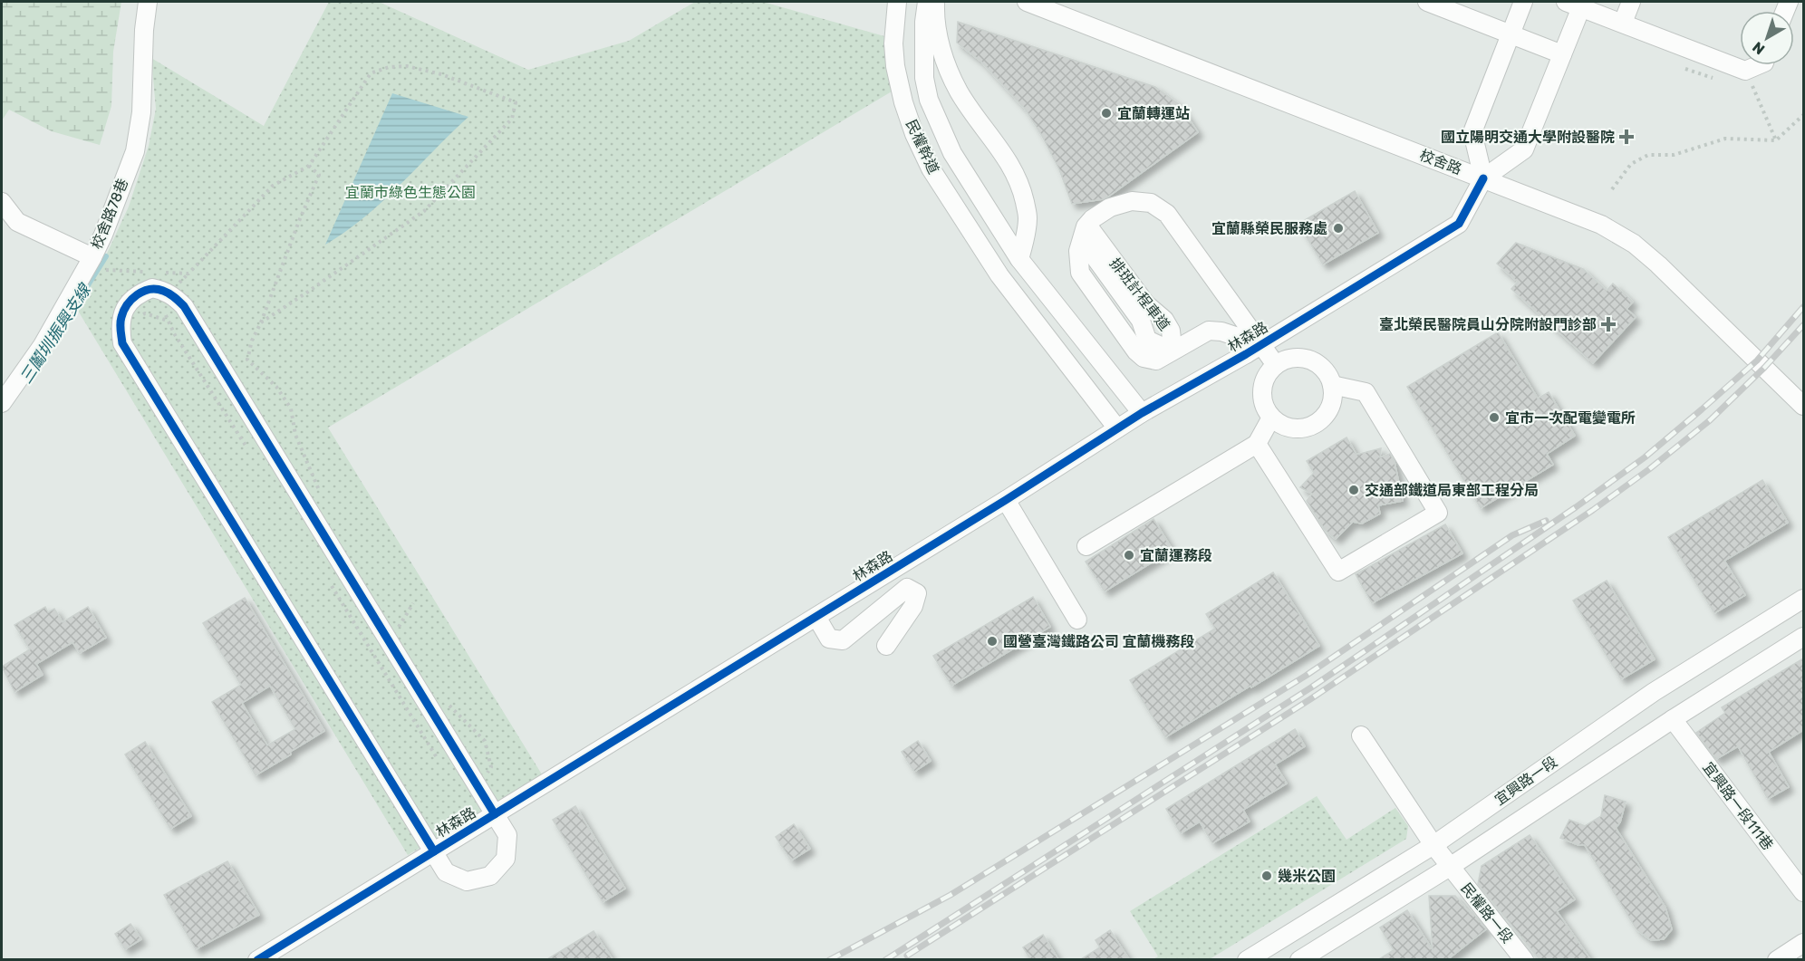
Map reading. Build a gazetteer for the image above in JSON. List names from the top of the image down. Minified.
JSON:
{"streets":{"street":["民權幹道","校舍路","校舍路78巷","排班計程車道","林森路","宜興路一段","宜興路一段111巷","民權路一段"]},"crossings":[["民權幹道","林森路"],["校舍路","林森路"],["宜興路一段","宜興路一段111巷"],["宜興路一段","民權路一段"]],"water":["三鬮圳振興支線"],"parks":["宜蘭市綠色生態公園"],"places":{"other":["宜蘭轉運站","宜蘭縣榮民服務處","宜市一次配電變電所","交通部鐵道局東部工程分局","宜蘭運務段","國營臺灣鐵路公司 宜蘭機務段","幾米公園"],"health":["國立陽明交通大學附設醫院","臺北榮民醫院員山分院附設門診部"]},"north":"bottom left"}
